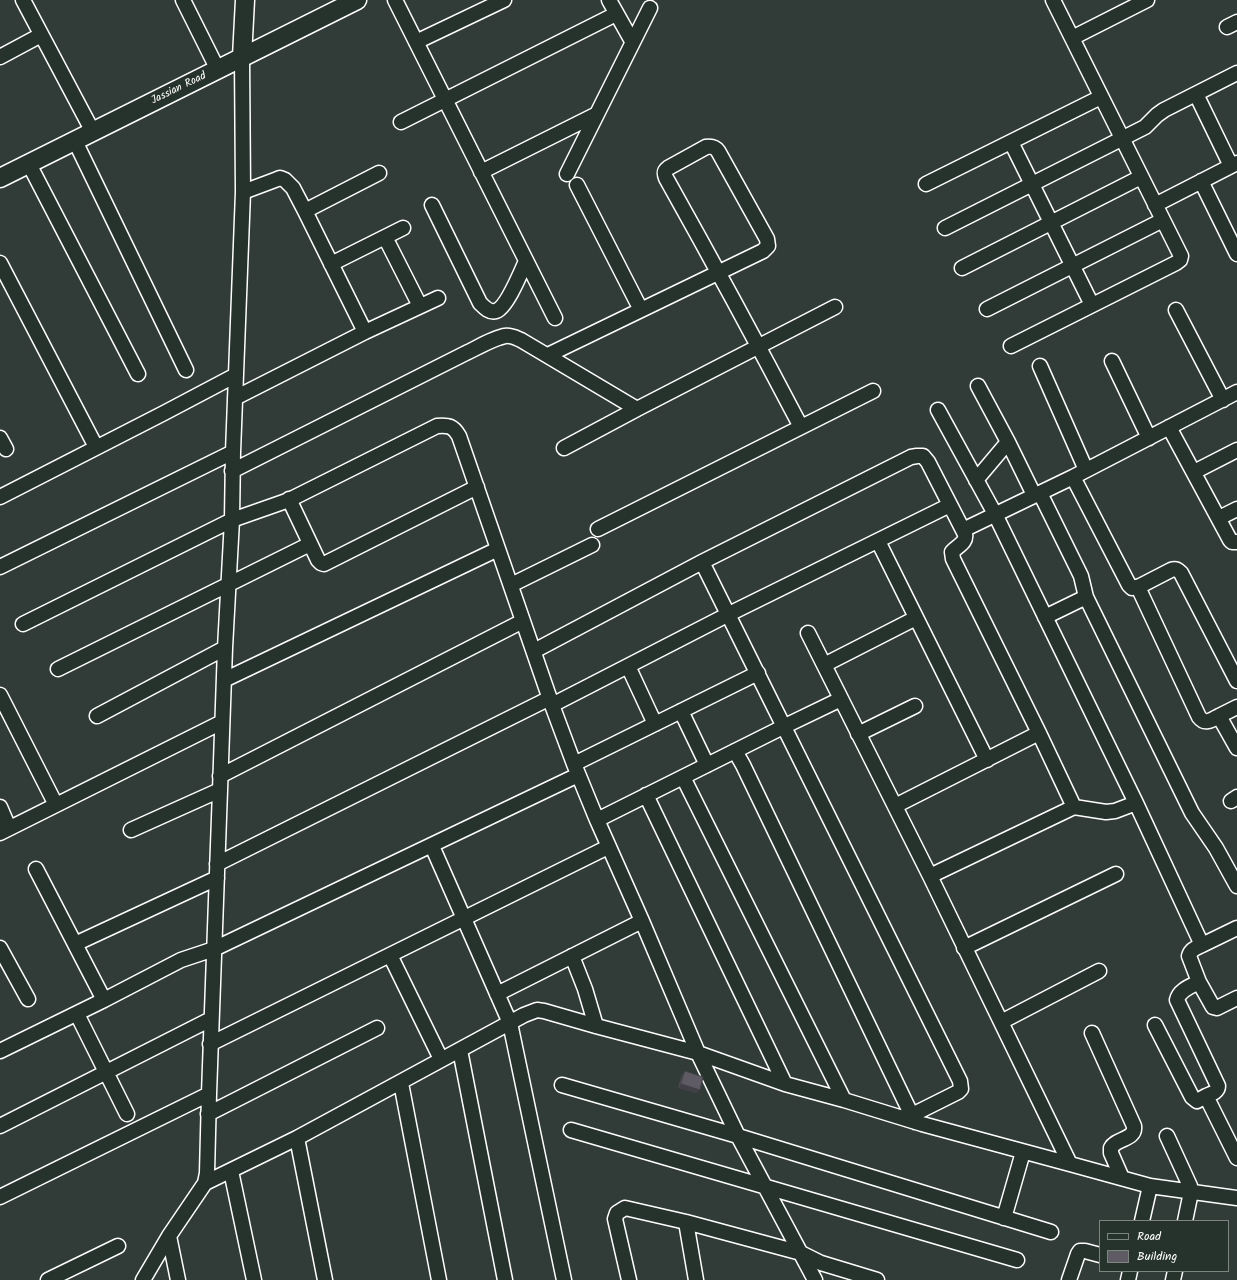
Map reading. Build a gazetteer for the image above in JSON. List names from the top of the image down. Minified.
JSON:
{"streets":{"street":["Jassian Road"]},"legend":["Road","Building"]}
